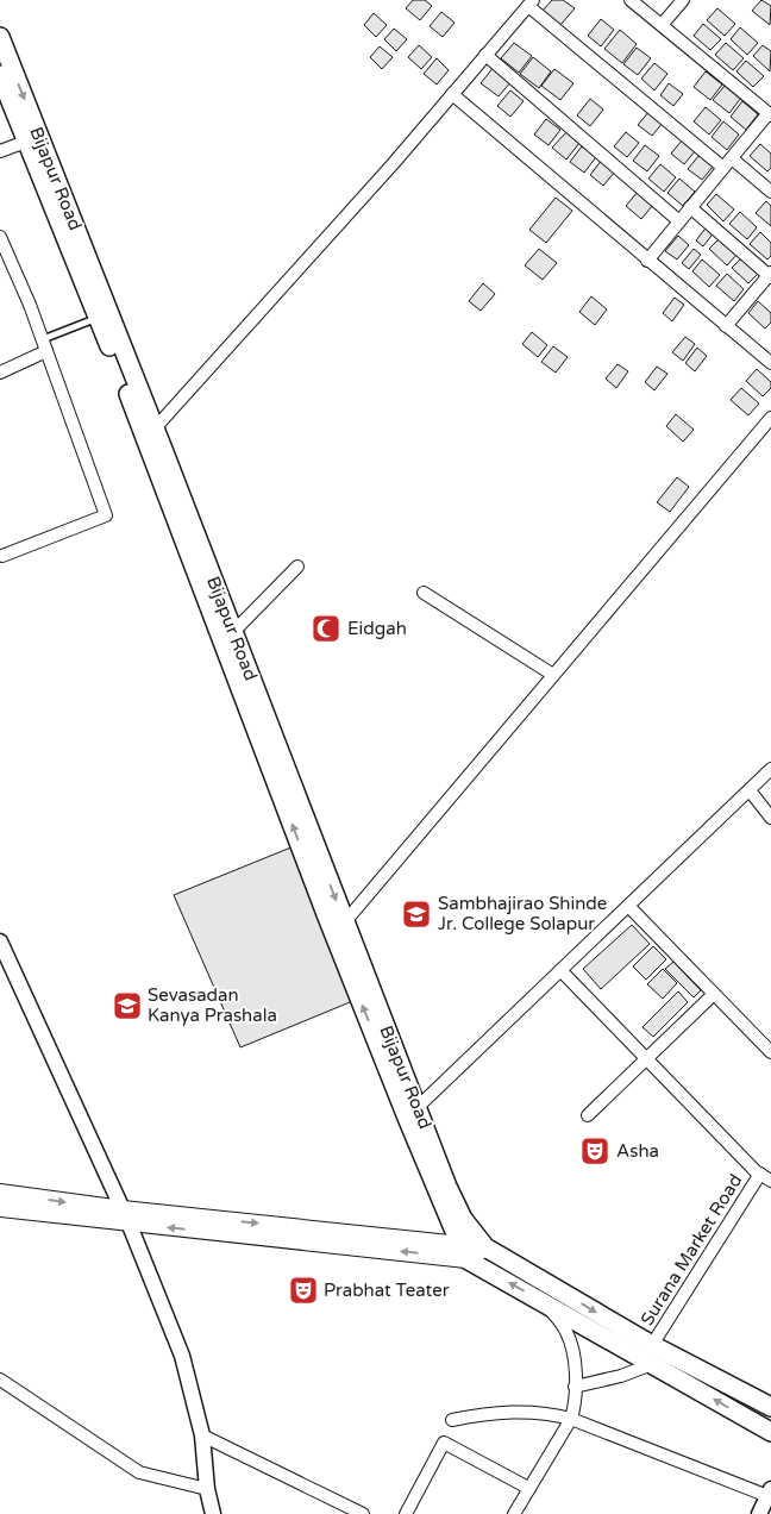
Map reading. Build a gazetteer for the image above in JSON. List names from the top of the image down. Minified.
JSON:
{"streets":{"main road":["Bijapur Road"],"street":["Surana Market Road"]},"places":{"mosque":["Eidgah"],"school or university":["Sambhajirao Shinde Jr. College Solapur","Sevasadan Kanya Prashala"],"theatre":["Asha","Prabhat Teater"]}}
